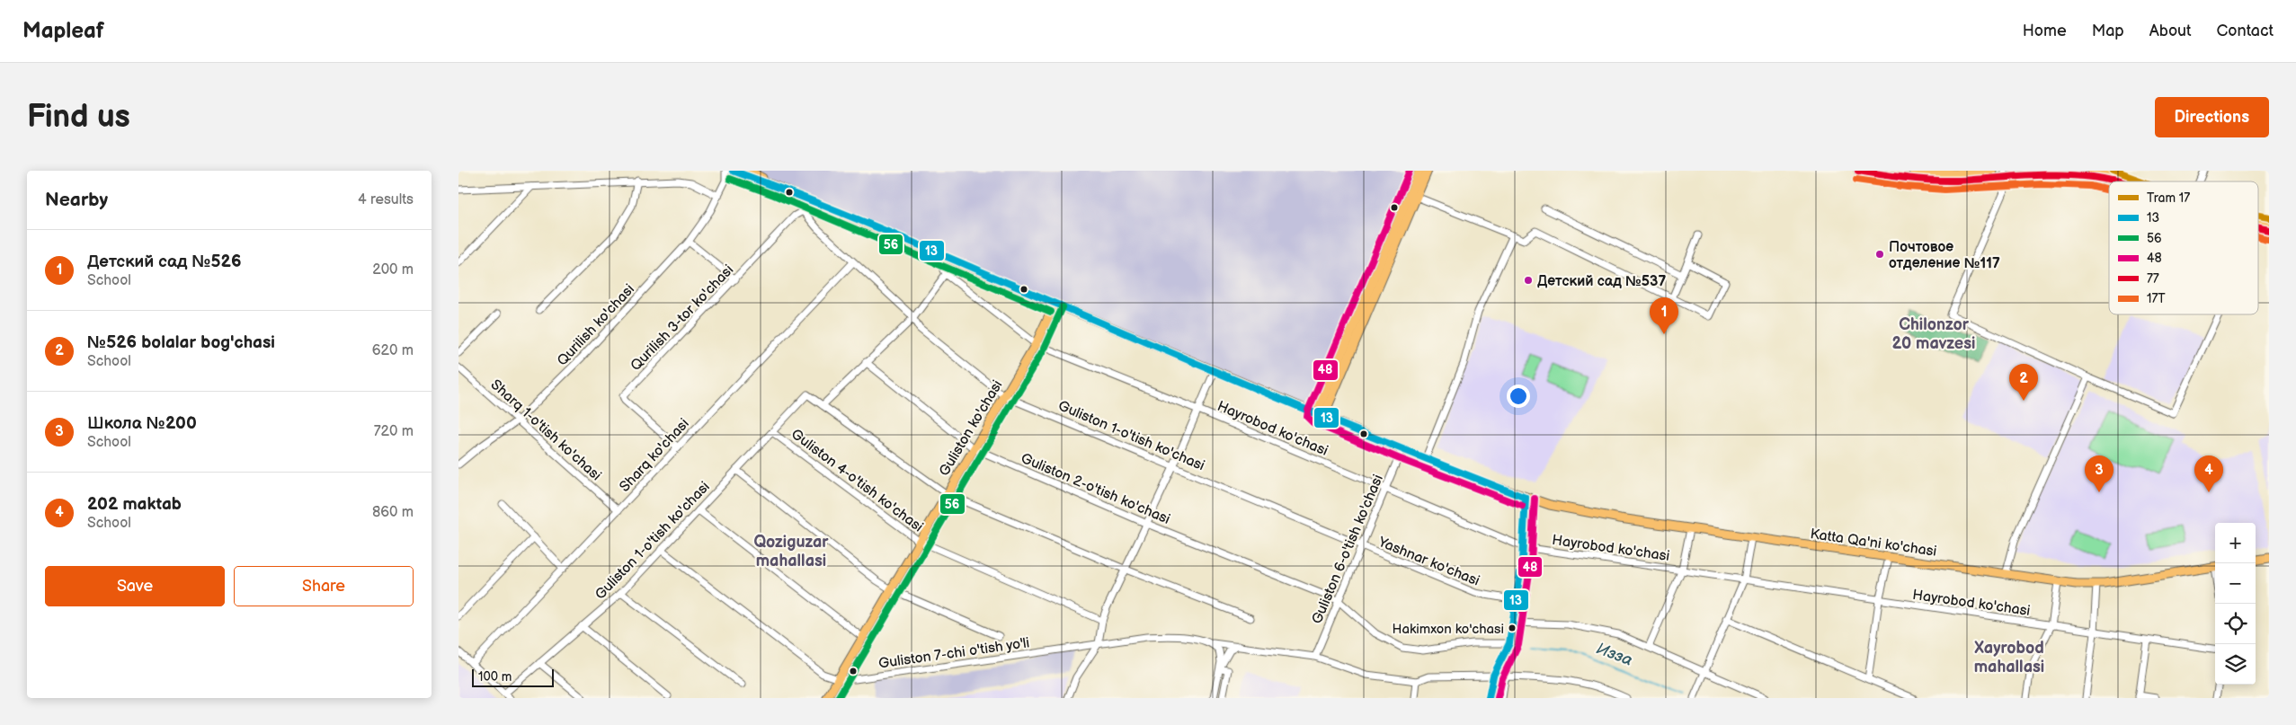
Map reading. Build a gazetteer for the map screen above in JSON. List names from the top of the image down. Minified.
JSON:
{"streets":{"main road":["Guliston ko'chasi","Katta Qa'ni ko'chasi"],"street":["Qurilish 3-tor ko'chasi","Qurilish ko'chasi","Hayrobod ko'chasi","Sharq 1-o'tish ko'chasi","Guliston 1-o'tish ko'chasi","Sharq ko'chasi","Guliston 4-o'tish ko'chasi","Guliston 2-o'tish ko'chasi","Guliston 6-o'tish ko'chasi","Yashnar ko'chasi","Guliston 7-chi o'tish yo'li"]},"crossings":[["Qurilish 3-tor ko'chasi","Guliston 1-o'tish ko'chasi"],["Qurilish 3-tor ko'chasi","Sharq ko'chasi"],["Qurilish ko'chasi","Sharq 1-o'tish ko'chasi"],["Guliston ko'chasi","Hayrobod ko'chasi"],["Guliston ko'chasi","Guliston 1-o'tish ko'chasi"],["Guliston ko'chasi","Guliston 4-o'tish ko'chasi"],["Guliston ko'chasi","Guliston 2-o'tish ko'chasi"],["Guliston ko'chasi","Katta Qa'ni ko'chasi"],["Guliston ko'chasi","Guliston 7-chi o'tish yo'li"],["Hayrobod ko'chasi","Guliston 6-o'tish ko'chasi"],["Sharq 1-o'tish ko'chasi","Sharq ko'chasi"],["Guliston 1-o'tish ko'chasi","Sharq ko'chasi"],["Guliston 1-o'tish ko'chasi","Guliston 4-o'tish ko'chasi"],["Guliston 1-o'tish ko'chasi","Guliston 6-o'tish ko'chasi"],["Guliston 1-o'tish ko'chasi","Yashnar ko'chasi"],["Guliston 1-o'tish ko'chasi","Guliston 7-chi o'tish yo'li"],["Guliston 2-o'tish ko'chasi","Guliston 6-o'tish ko'chasi"],["Katta Qa'ni ko'chasi","Guliston 6-o'tish ko'chasi"],["Guliston 6-o'tish ko'chasi","Yashnar ko'chasi"],["Guliston 6-o'tish ko'chasi","Guliston 7-chi o'tish yo'li"]],"districts":["Chilonzor 20 mavzesi","Qoziguzar mahallasi","Xayrobod mahallasi"],"water":["Изза"],"places":["Почтовое отделение №117","Детский сад №537","Hakimxon ko'chasi"],"lines":["tram line 17","transit line 13","transit line 48","transit line 77","transit line 56","transit line 17T"],"legend":["Tram 17","13","56","48","77","17T"],"scale_bar":"100 m","page":{"header":"Mapleaf","nav":["Home","Map","About","Contact"],"buttons":["Directions",["Save","Share"]],"title":"Find us","heading":["Nearby","4 results"],"list":[{"mark":"1","name":"Детский сад №526","note":"School","value":"200 m"},{"mark":"2","name":"№526 bolalar bog'chasi","note":"School","value":"620 m"},{"mark":"3","name":"Школа №200","note":"School","value":"720 m"},{"mark":"4","name":"202 maktab","note":"School","value":"860 m"}],"pins":["1","2","3","4"],"map_buttons":["+","−"],"scale":"100 m"}}
